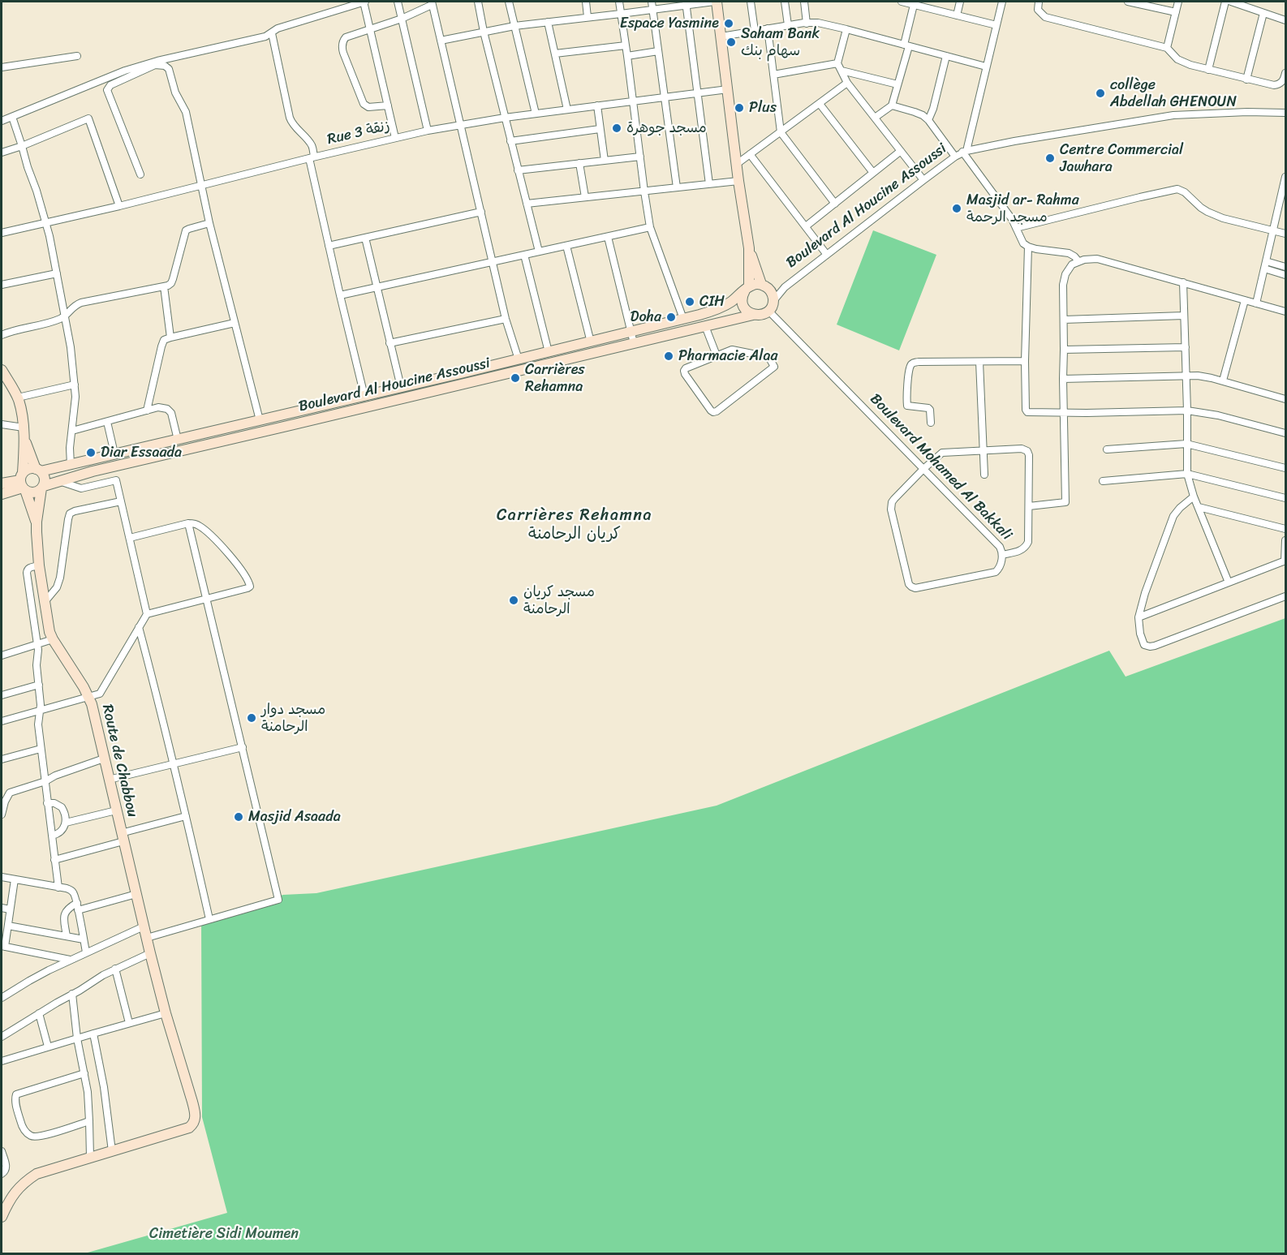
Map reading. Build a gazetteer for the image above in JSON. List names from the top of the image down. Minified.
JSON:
{"streets":{"street":["Rue 3 زنقة","Boulevard Al Houcine Assoussi","Boulevard Mohamed Al Bakkali","Route de Chabbou"]},"crossings":[["Boulevard Al Houcine Assoussi","Boulevard Mohamed Al Bakkali"],["Boulevard Al Houcine Assoussi","Route de Chabbou"]],"districts":["Carrières Rehamna كريان الرحامنة"],"parks":["Cimetière Sidi Moumen"],"places":["Espace Yasmine","Saham Bank سهام بنك","collège Abdellah GHENOUN","Plus","مسجد جوهرة","Centre Commercial Jawhara","Masjid ar- Rahma مسجد الرحمة","CIH","Doha","Pharmacie Alaa","Carrières Rehamna","Diar Essaada","مسجد كريان الرحامنة","مسجد دوار الرحامنة","Masjid Asaada"]}
